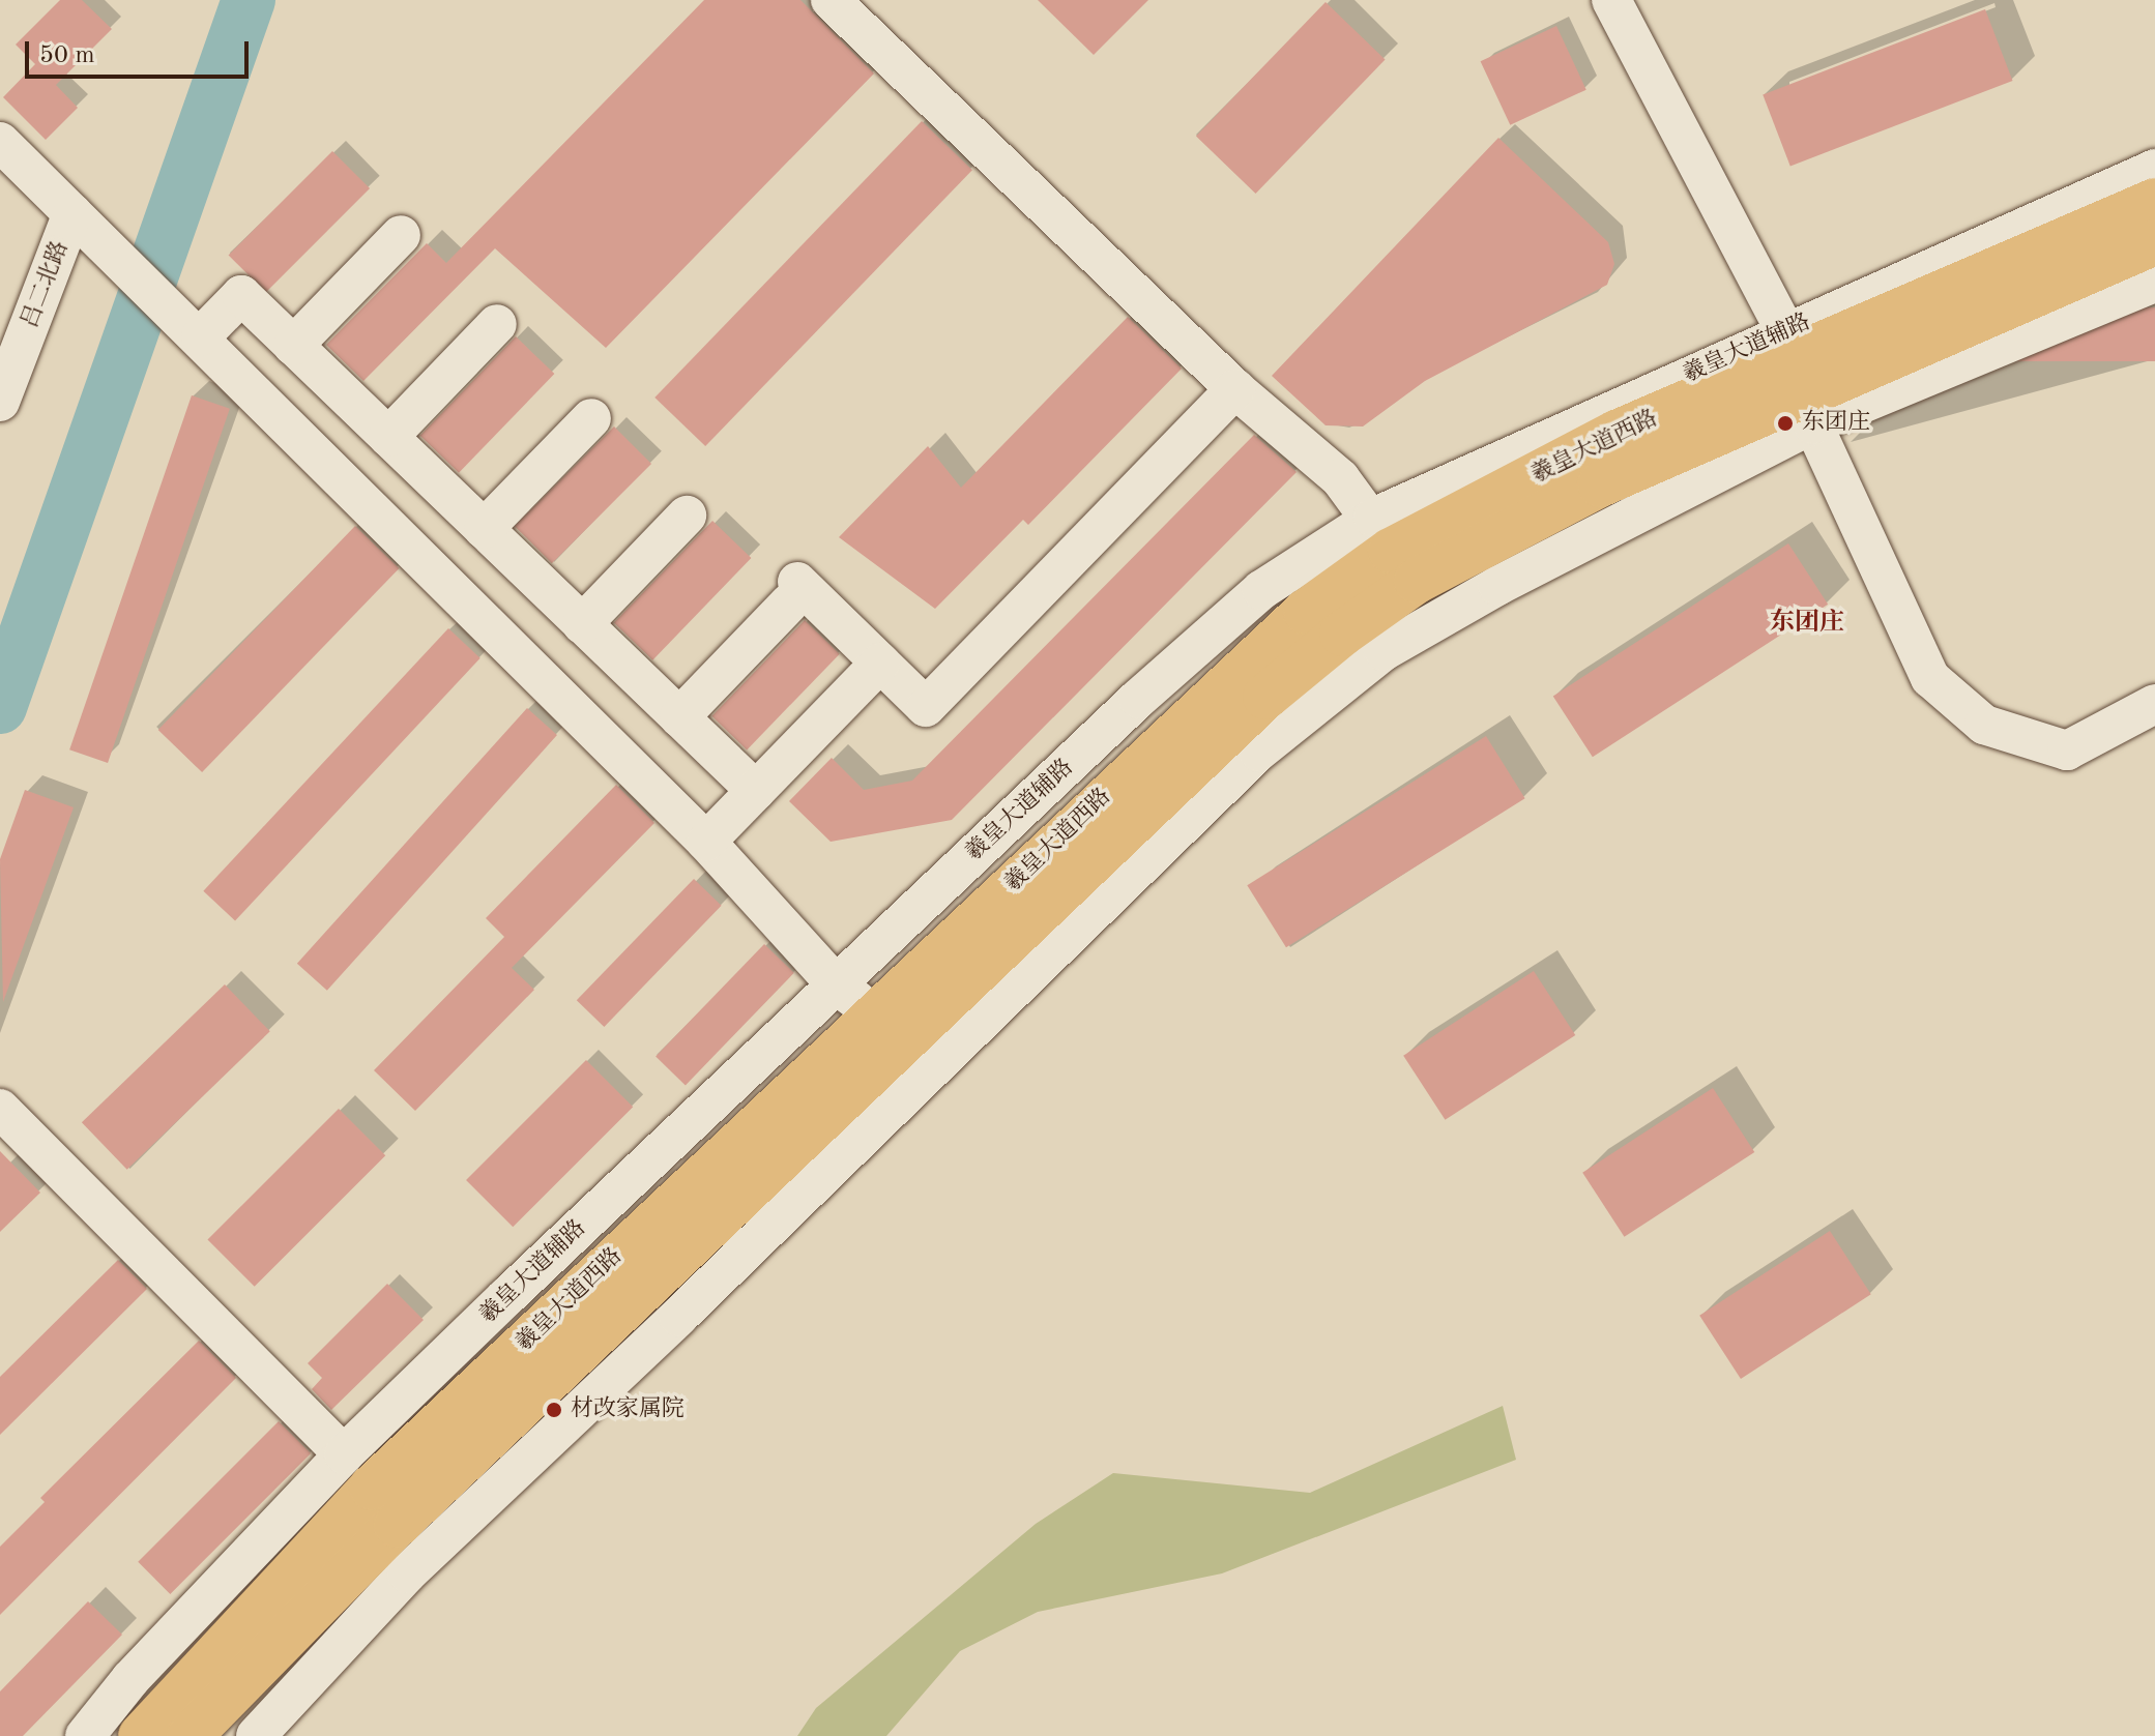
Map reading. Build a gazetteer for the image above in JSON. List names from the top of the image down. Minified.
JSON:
{"streets":{"main road":["羲皇大道西路"],"street":["吕二北路","羲皇大道辅路"]},"crossings":[["羲皇大道辅路","羲皇大道西路"]],"districts":["东团庄"],"places":["东团庄","材改家属院"],"scale_bar":"50 m"}
